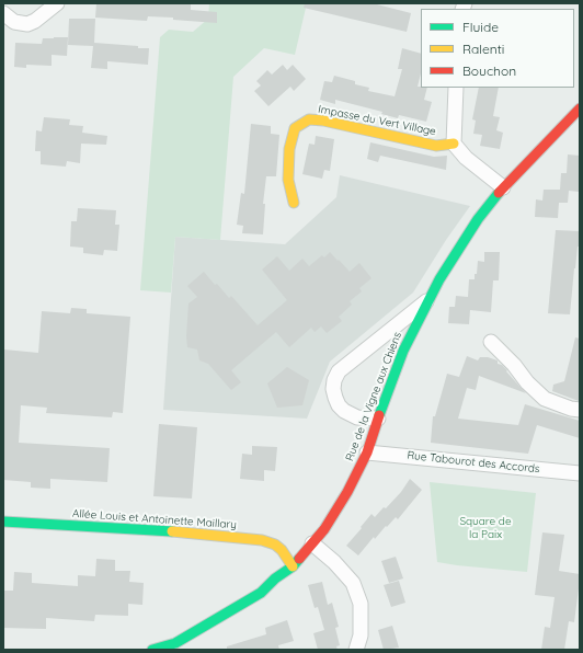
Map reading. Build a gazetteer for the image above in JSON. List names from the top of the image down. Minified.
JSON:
{"streets":{"street":["Impasse du Vert Village","Rue de la Vigne aux Chiens","Rue Tabourot des Accords","Allée Louis et Antoinette Maillary"]},"crossings":[["Rue de la Vigne aux Chiens","Rue Tabourot des Accords"],["Rue de la Vigne aux Chiens","Allée Louis et Antoinette Maillary"]],"parks":["Square de la Paix"],"legend":["Fluide","Ralenti","Bouchon"]}
